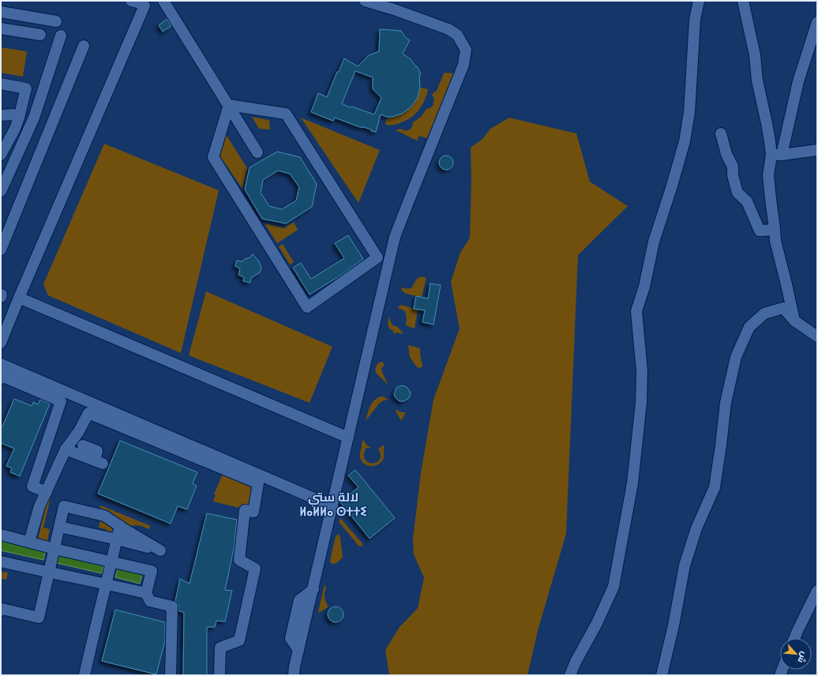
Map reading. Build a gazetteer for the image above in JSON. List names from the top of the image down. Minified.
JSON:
{"districts":["لالة ستي ⵍⴰⵍⵍⴰ ⵙⵜⵜⵉ"],"north":"bottom right"}
